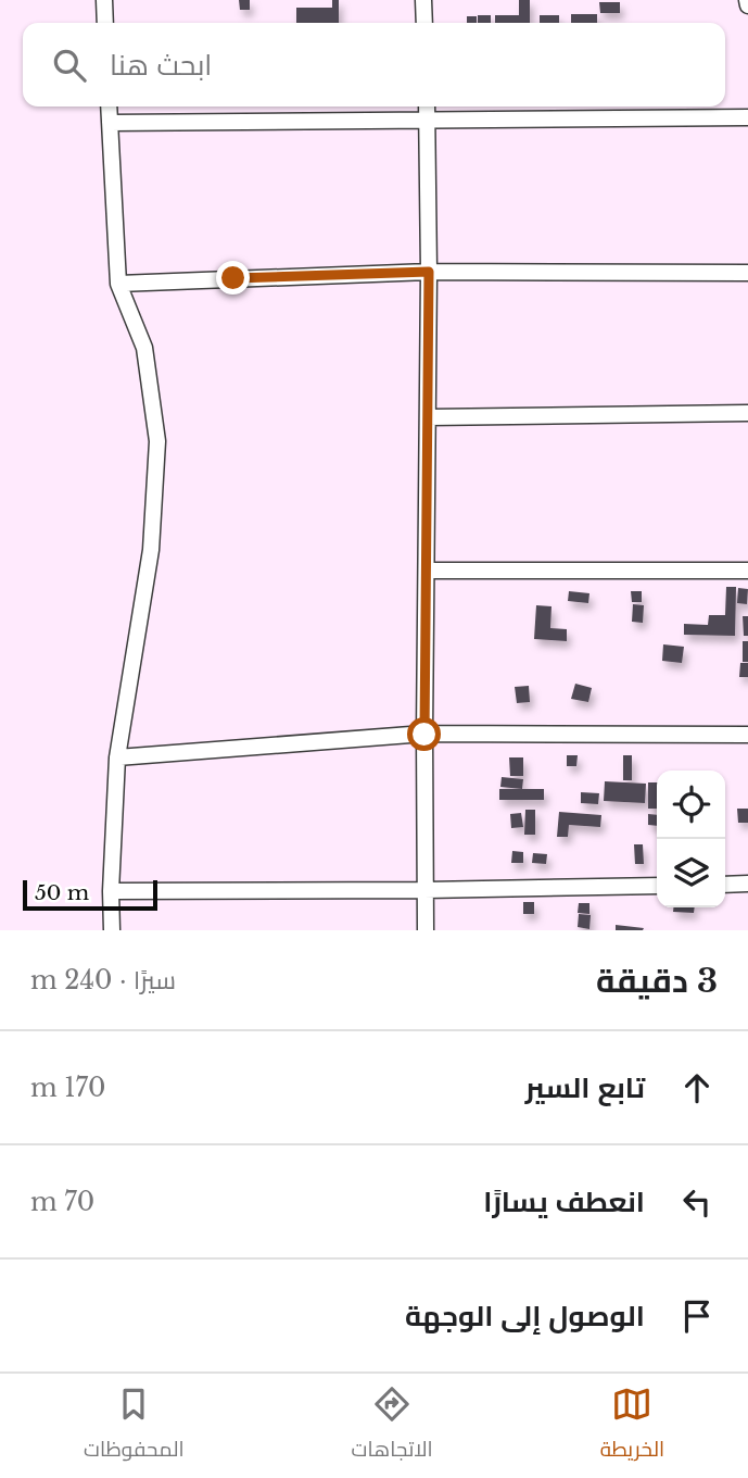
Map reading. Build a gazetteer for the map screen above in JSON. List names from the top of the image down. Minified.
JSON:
{"scale_bar":"50 m","page":{"search":"ابحث هنا","scale":"50 m","heading":["3 دقيقة","سيرًا · 240 m"],"list":[["تابع السير","170 m"],["انعطف يسارًا","70 m"],"الوصول إلى الوجهة"],"nav":["الخريطة","الاتجاهات","المحفوظات"]}}
